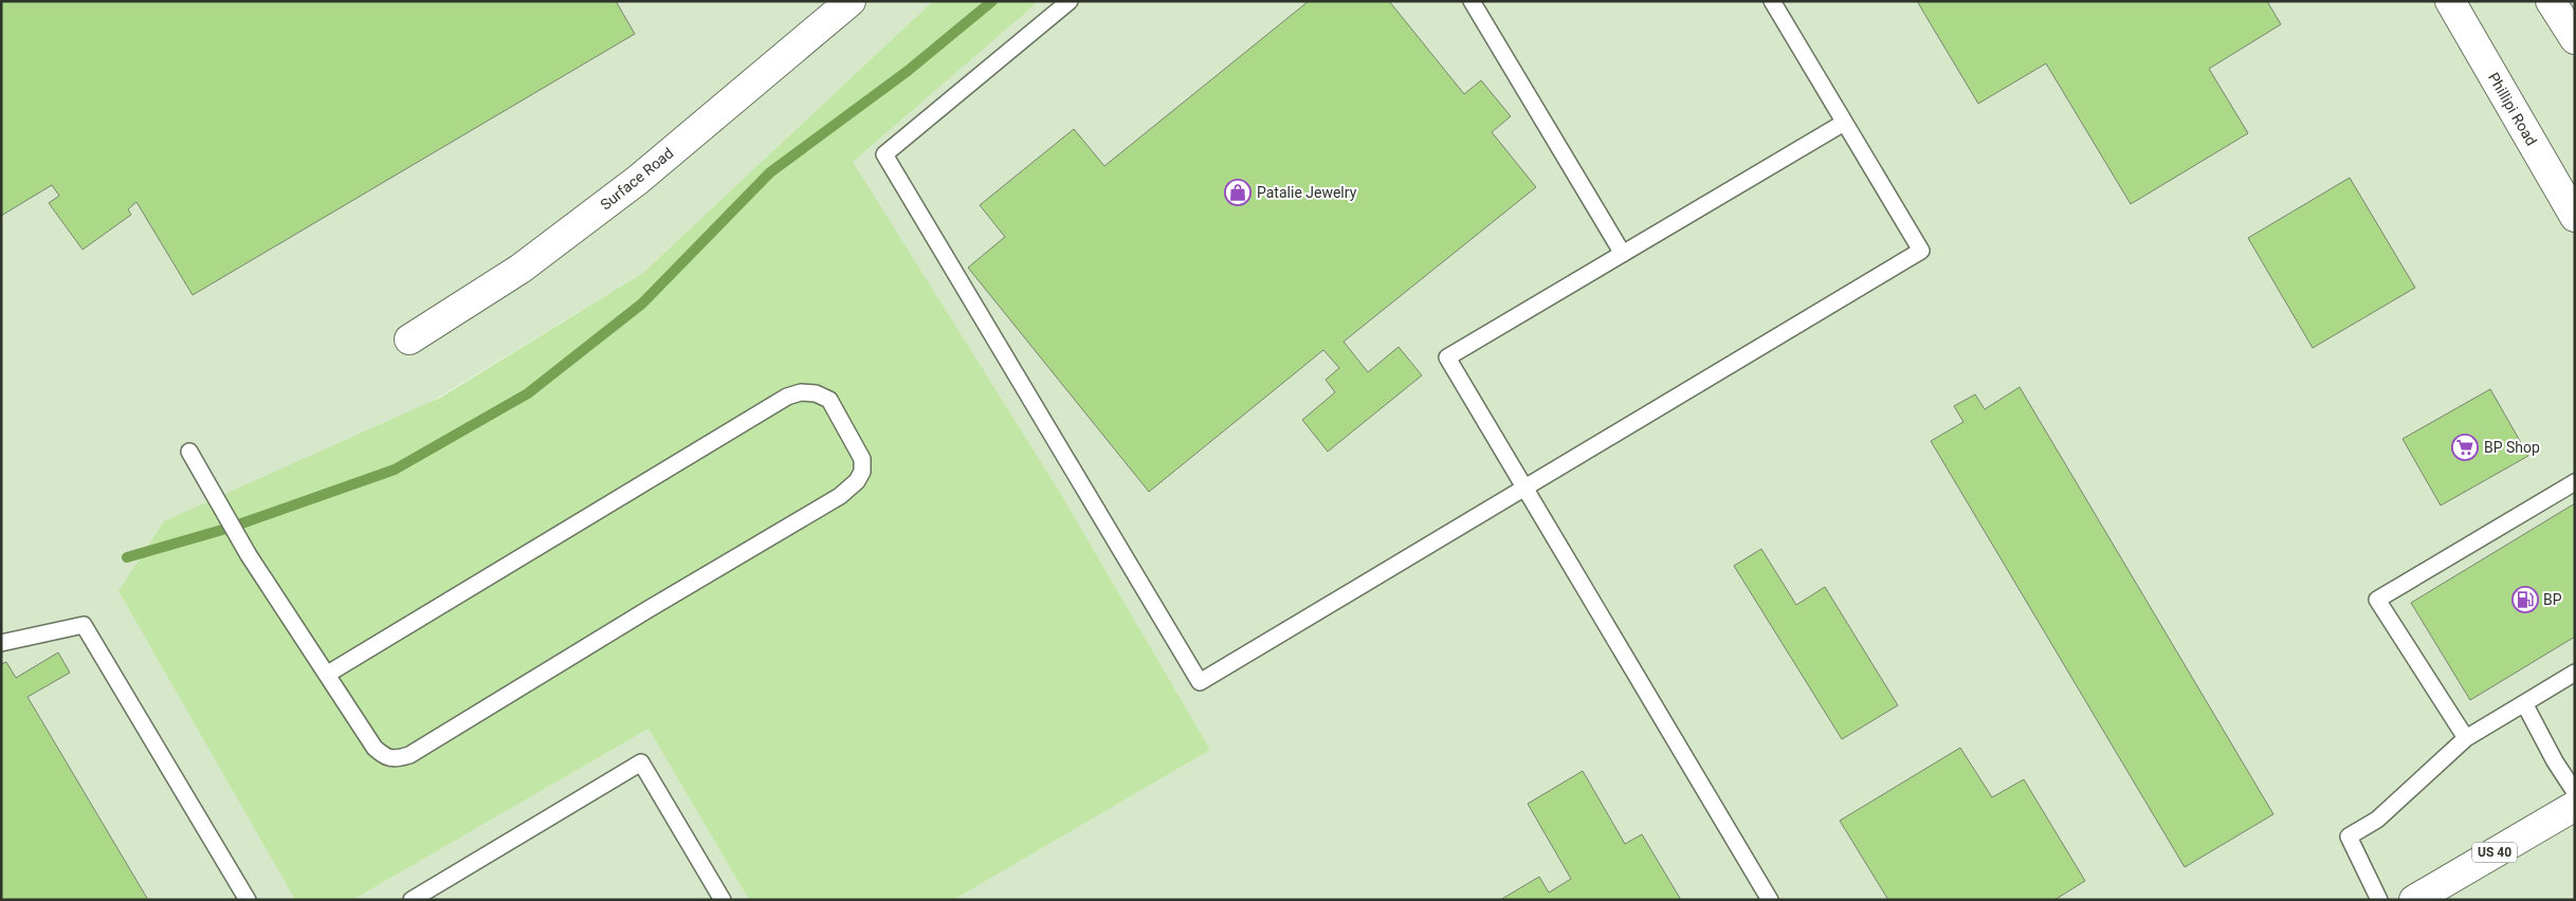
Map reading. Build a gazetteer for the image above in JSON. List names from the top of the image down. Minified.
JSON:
{"streets":{"street":["Phillipi Road","Surface Road","US 40"]},"places":{"shop":["Patalie Jewelry"],"supermarket":["BP Shop"],"fuel station":["BP"]}}
